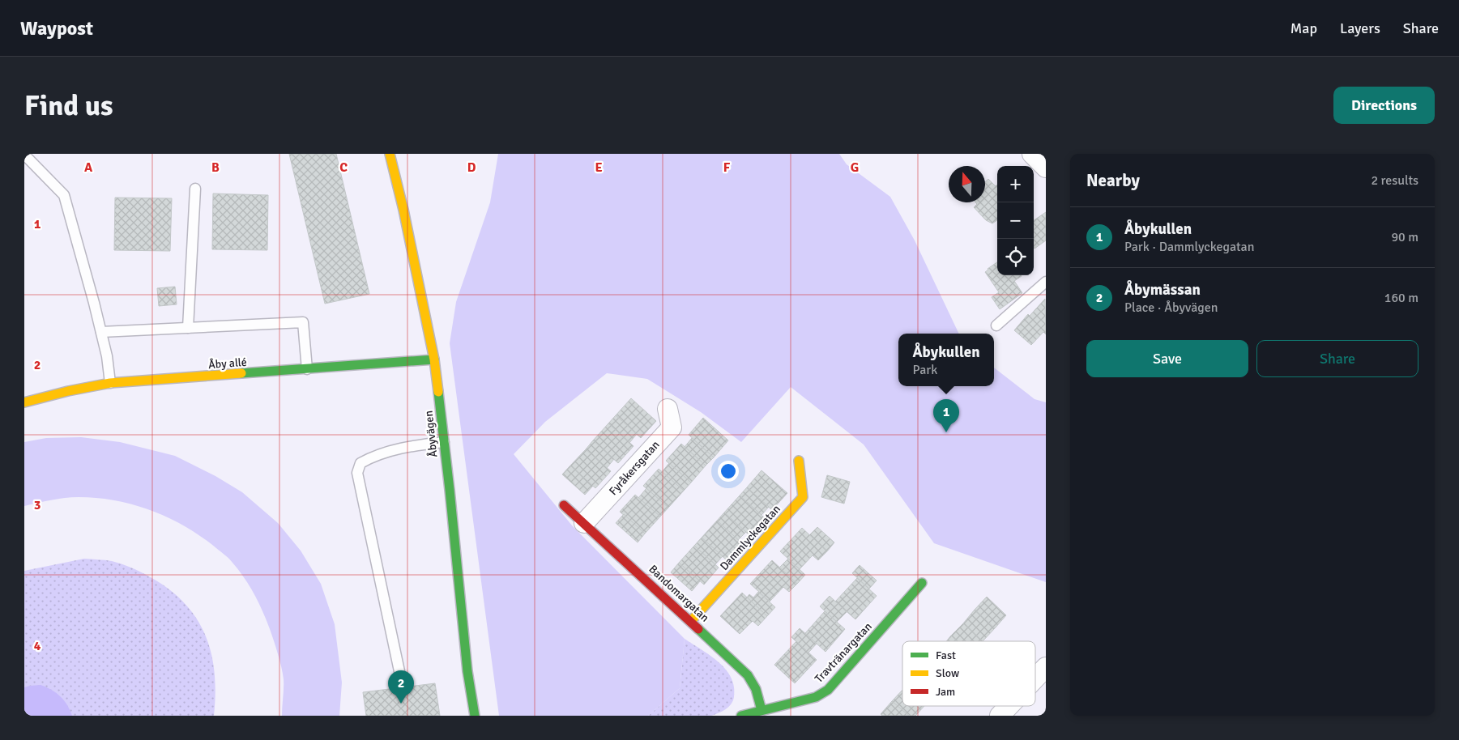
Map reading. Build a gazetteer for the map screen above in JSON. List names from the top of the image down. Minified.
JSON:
{"streets":{"street":["Åby allé","Åbyvägen","Fyråkersgatan","Dammlyckegatan","Bandomargatan","Travtränargatan"]},"crossings":[["Åby allé","Åbyvägen"],["Fyråkersgatan","Bandomargatan"],["Dammlyckegatan","Bandomargatan"],["Bandomargatan","Travtränargatan"]],"legend":["Fast","Slow","Jam"],"north":"top","page":{"header":"Waypost","nav":["Map","Layers","Share"],"buttons":["Directions",["Save","Share"]],"title":"Find us","heading":["Nearby","2 results"],"map_buttons":["+","−"],"list":[{"mark":"1","name":"Åbykullen","note":"Park · Dammlyckegatan","value":"90 m"},{"mark":"2","name":"Åbymässan","note":"Place · Åbyvägen","value":"160 m"}],"popup":["Åbykullen","Park"],"pins":["1","2"]},"grid":{"columns":["A","B","C","D","E","F","G"],"rows":["1","2","3","4"]}}
